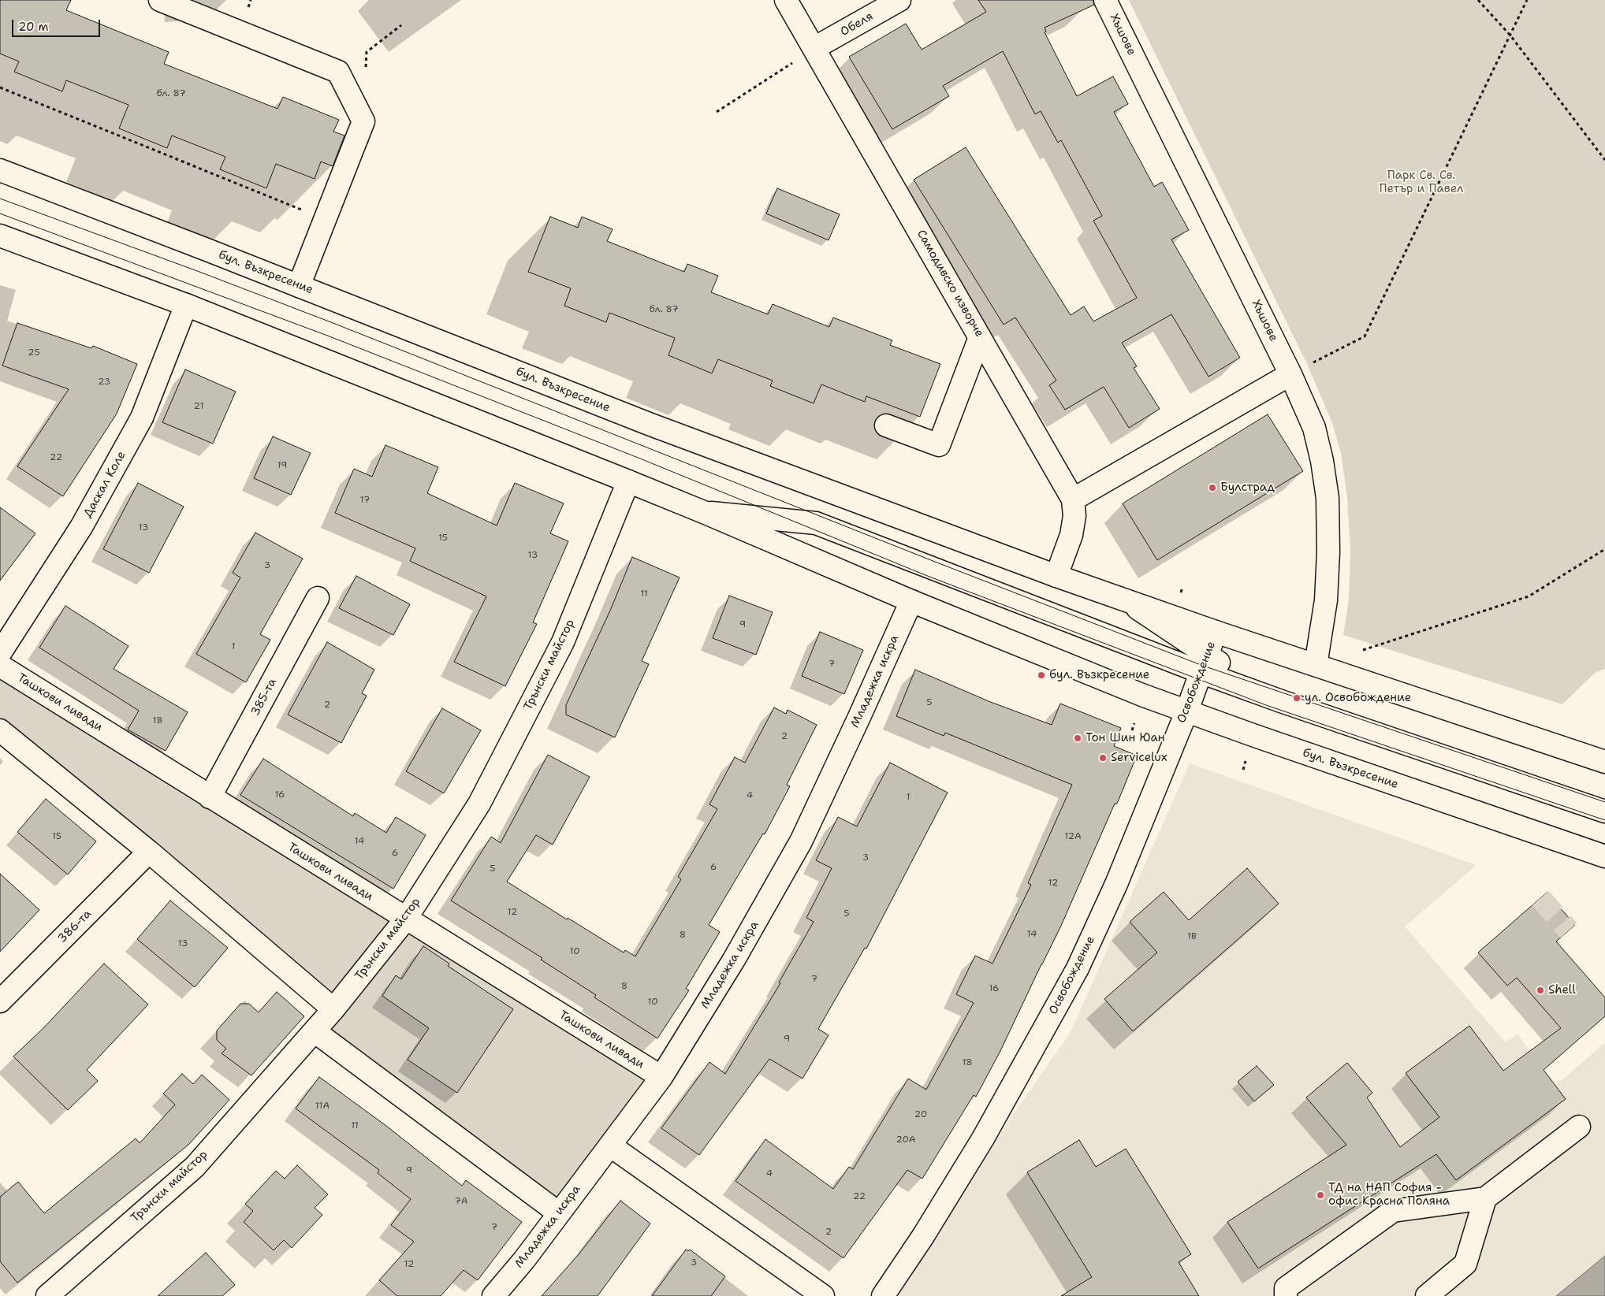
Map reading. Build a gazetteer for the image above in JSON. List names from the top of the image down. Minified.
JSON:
{"streets":{"street":["Обеля","Хъшове","бул. Възкресение","Самодивско изворче","Даскал Коле","Трънски майстор","Младежка искра","Освобождение","385-та","Ташкови ливади","386-та"]},"crossings":[["Обеля","Самодивско изворче"],["Хъшове","бул. Възкресение"],["бул. Възкресение","Самодивско изворче"],["бул. Възкресение","Даскал Коле"],["бул. Възкресение","Трънски майстор"],["бул. Възкресение","Младежка искра"],["бул. Възкресение","Освобождение"],["Трънски майстор","Ташкови ливади"],["Младежка искра","Ташкови ливади"],["385-та","Ташкови ливади"]],"parks":["Парк Св. Св. Петър и Павел"],"places":["Булстрад","бул. Възкресение","ул. Освобождение","Тон Шин Юан","Servicelux","Shell","ТД на НАП София - офис Красна Поляна"],"house_numbers":["бл. 87","бл. 87","25","23","21","22","19","17","13","15","13","3","11","9","1","7","5","2","18","2","16","4","1","15","12А","14","6","3","6","5","12","12","5","14","8","1В","13","10","7","8","16","10","9","18","11А","20","11","20А","9","4","22","7А","7","2","3","12"],"scale_bar":"20 m"}
